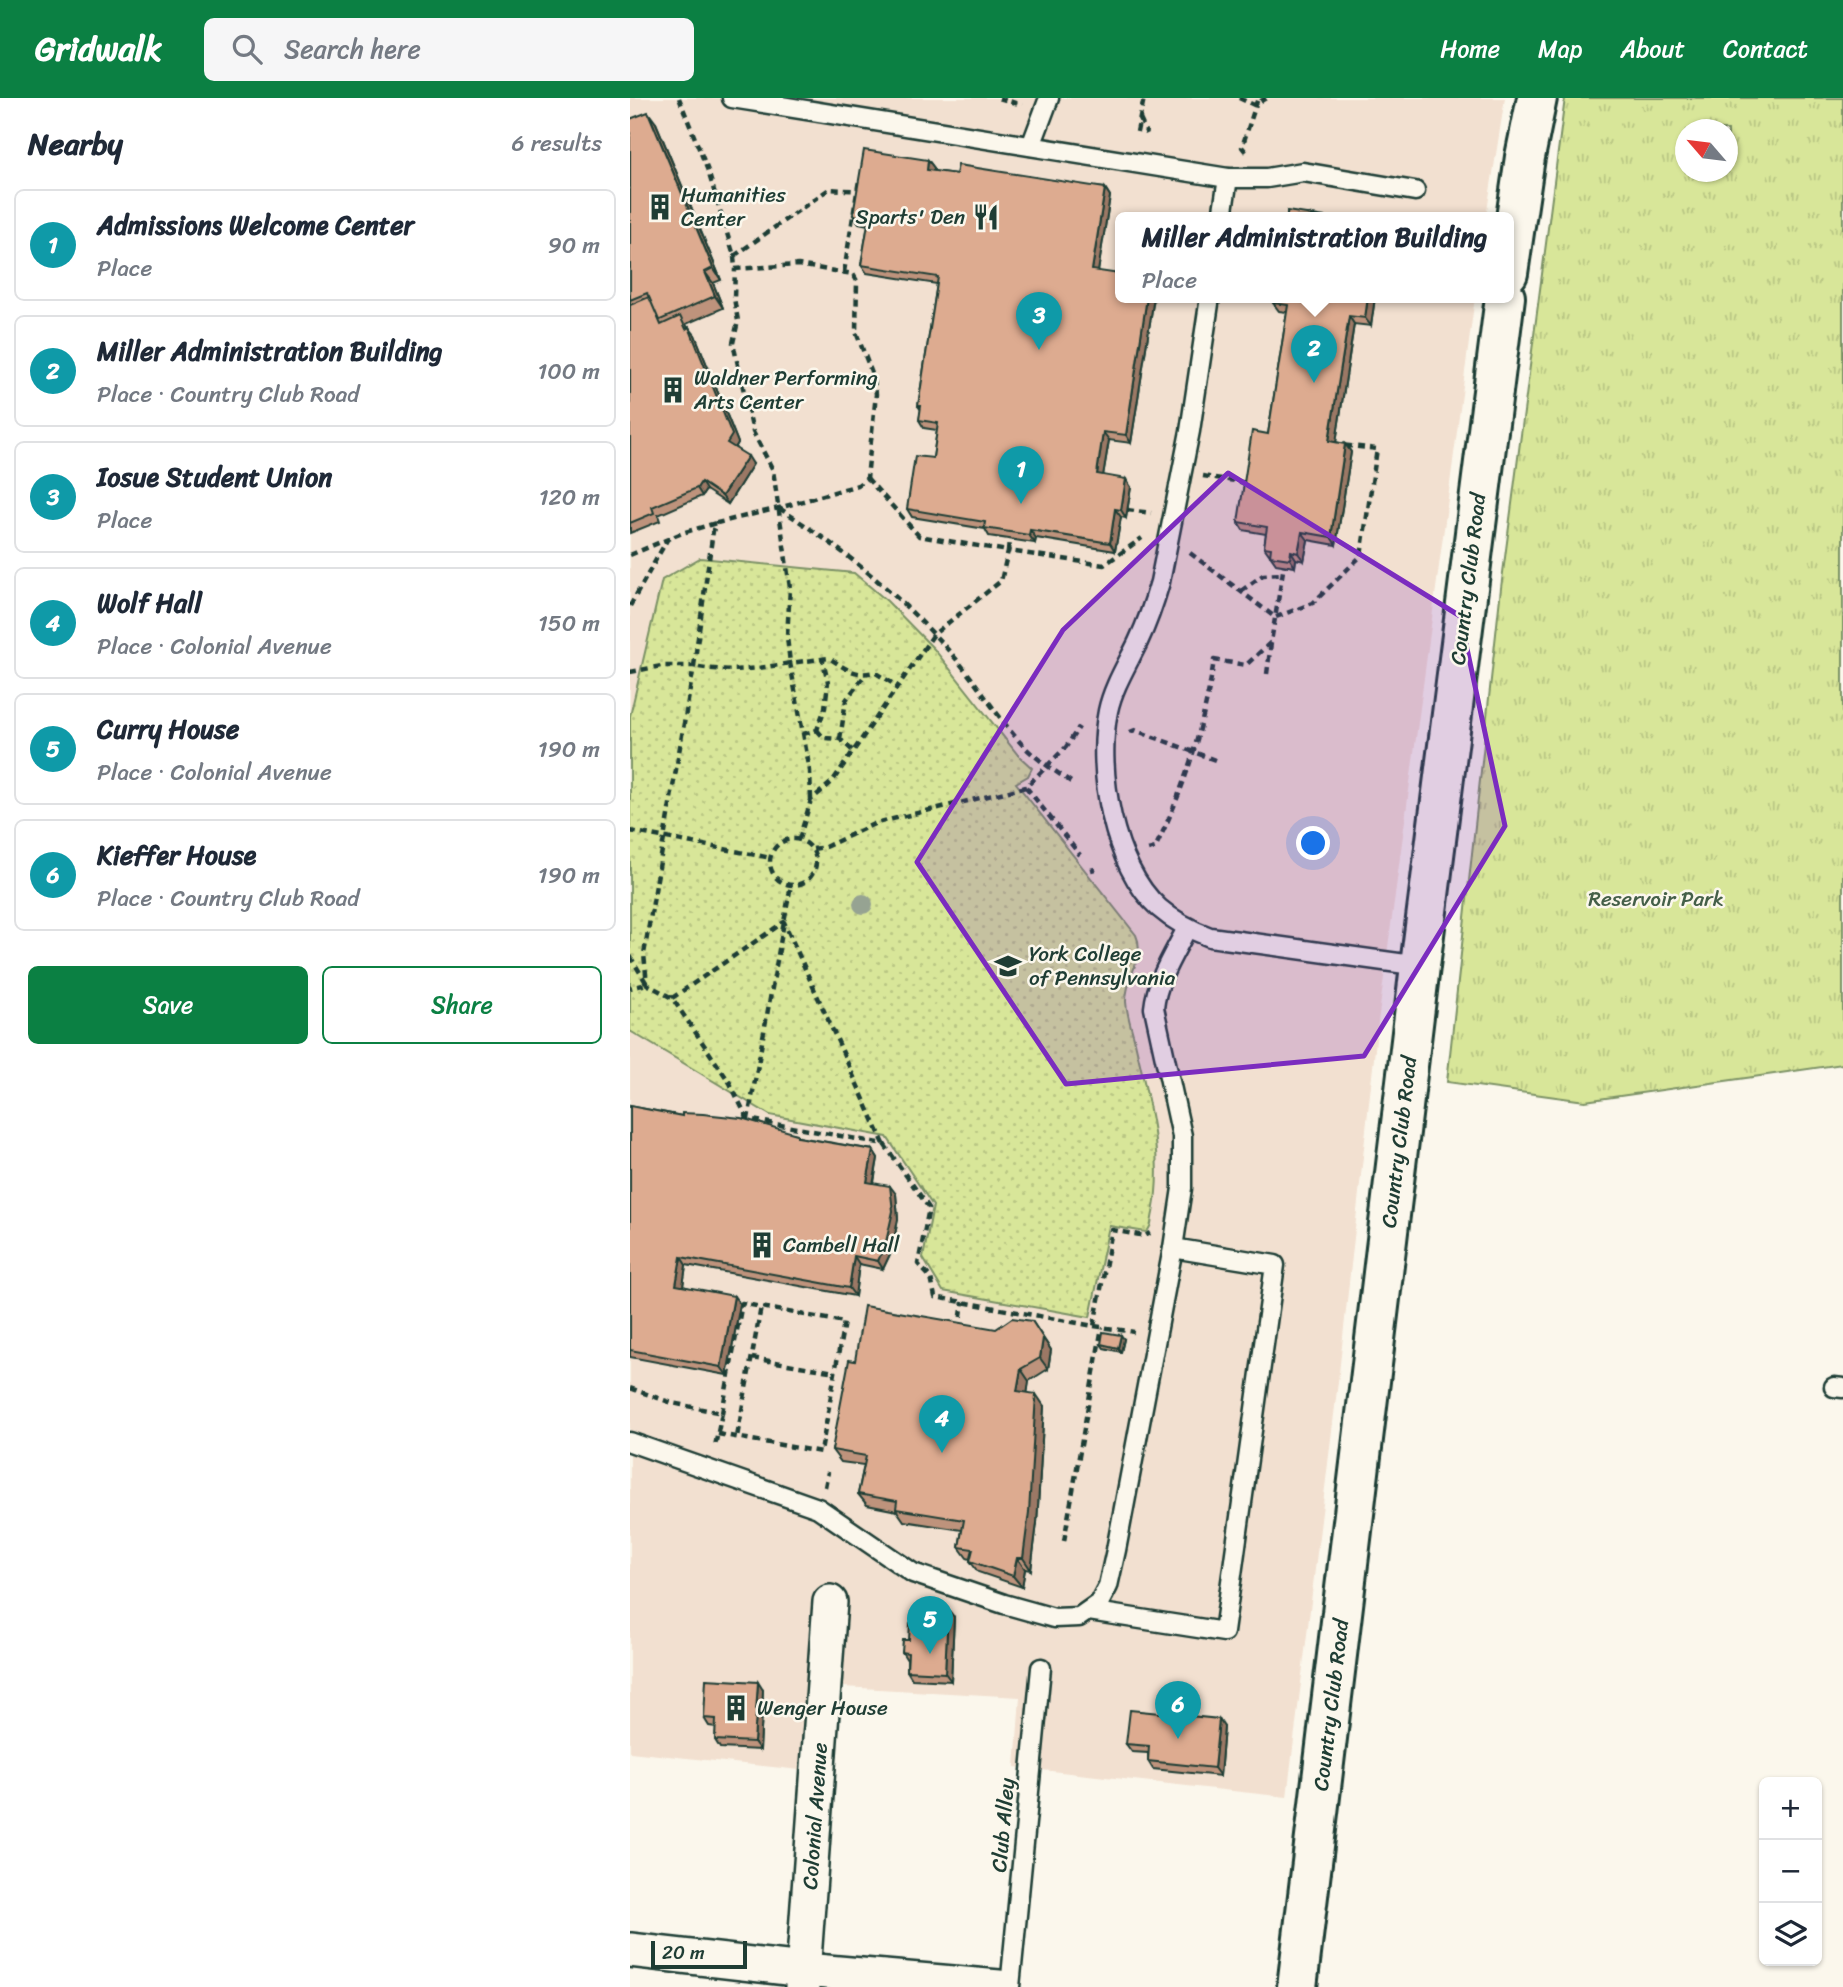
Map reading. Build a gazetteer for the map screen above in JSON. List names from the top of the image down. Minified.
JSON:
{"streets":{"main road":["Country Club Road"],"street":["Colonial Avenue"],"lane":["Club Alley"]},"parks":["Reservoir Park"],"places":{"building":["Humanities Center","Waldner Performing Arts Center","Cambell Hall","Wenger House"],"restaurant":["Sparts' Den"],"school or university":["York College of Pennsylvania"]},"scale_bar":"20 m","north":"top left","page":{"header":"Gridwalk","search":"Search here","nav":["Home","Map","About","Contact"],"heading":["Nearby","6 results"],"list":[{"mark":"1","name":"Admissions Welcome Center","note":"Place","value":"90 m"},{"mark":"2","name":"Miller Administration Building","note":"Place · Country Club Road","value":"100 m"},{"mark":"3","name":"Iosue Student Union","note":"Place","value":"120 m"},{"mark":"4","name":"Wolf Hall","note":"Place · Colonial Avenue","value":"150 m"},{"mark":"5","name":"Curry House","note":"Place · Colonial Avenue","value":"190 m"},{"mark":"6","name":"Kieffer House","note":"Place · Country Club Road","value":"190 m"}],"popup":["Miller Administration Building","Place"],"pins":["3","2","1","4","5","6"],"buttons":["Save","Share"],"map_buttons":["+","−"],"scale":"20 m"}}
